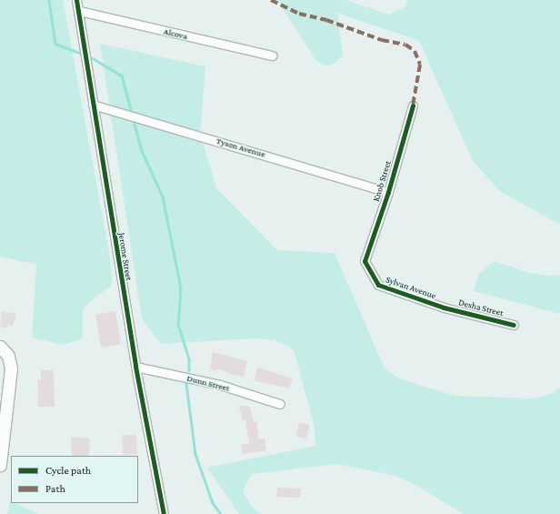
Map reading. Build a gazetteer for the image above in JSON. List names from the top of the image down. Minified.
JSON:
{"streets":{"street":["Alcova","Tyson Avenue","Knob Street","Jerome Street","Sylvan Avenue","Desha Street","Dunn Street"]},"crossings":[["Alcova","Jerome Street"],["Tyson Avenue","Knob Street"],["Tyson Avenue","Jerome Street"],["Knob Street","Sylvan Avenue"],["Jerome Street","Dunn Street"],["Sylvan Avenue","Desha Street"]],"legend":["Cycle path","Path"]}
